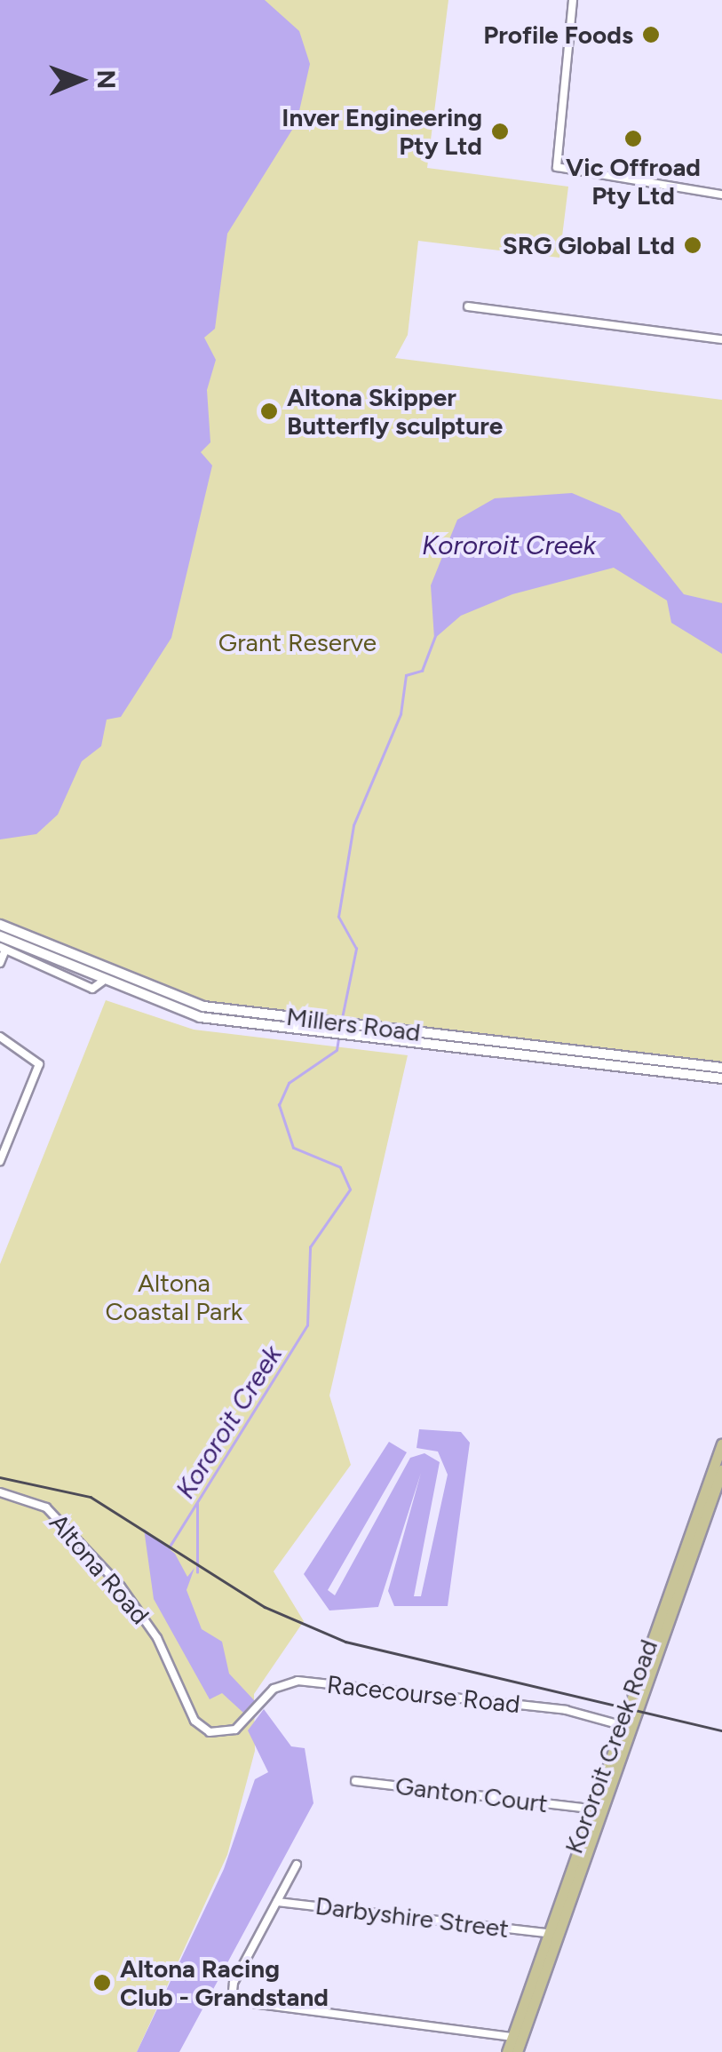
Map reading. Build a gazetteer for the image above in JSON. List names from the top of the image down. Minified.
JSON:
{"streets":{"main road":["Millers Road","Kororoit Creek Road"],"street":["Altona Road","Racecourse Road","Ganton Court","Darbyshire Street"]},"crossings":[["Altona Road","Racecourse Road"],["Racecourse Road","Kororoit Creek Road"],["Kororoit Creek Road","Ganton Court"],["Kororoit Creek Road","Darbyshire Street"]],"water":["Kororoit Creek"],"parks":["Grant Reserve","Altona Coastal Park"],"places":["Profile Foods","Inver Engineering Pty Ltd","Vic Offroad Pty Ltd","SRG Global Ltd","Altona Skipper Butterfly sculpture","Altona Racing Club - Grandstand"],"north":"right"}
